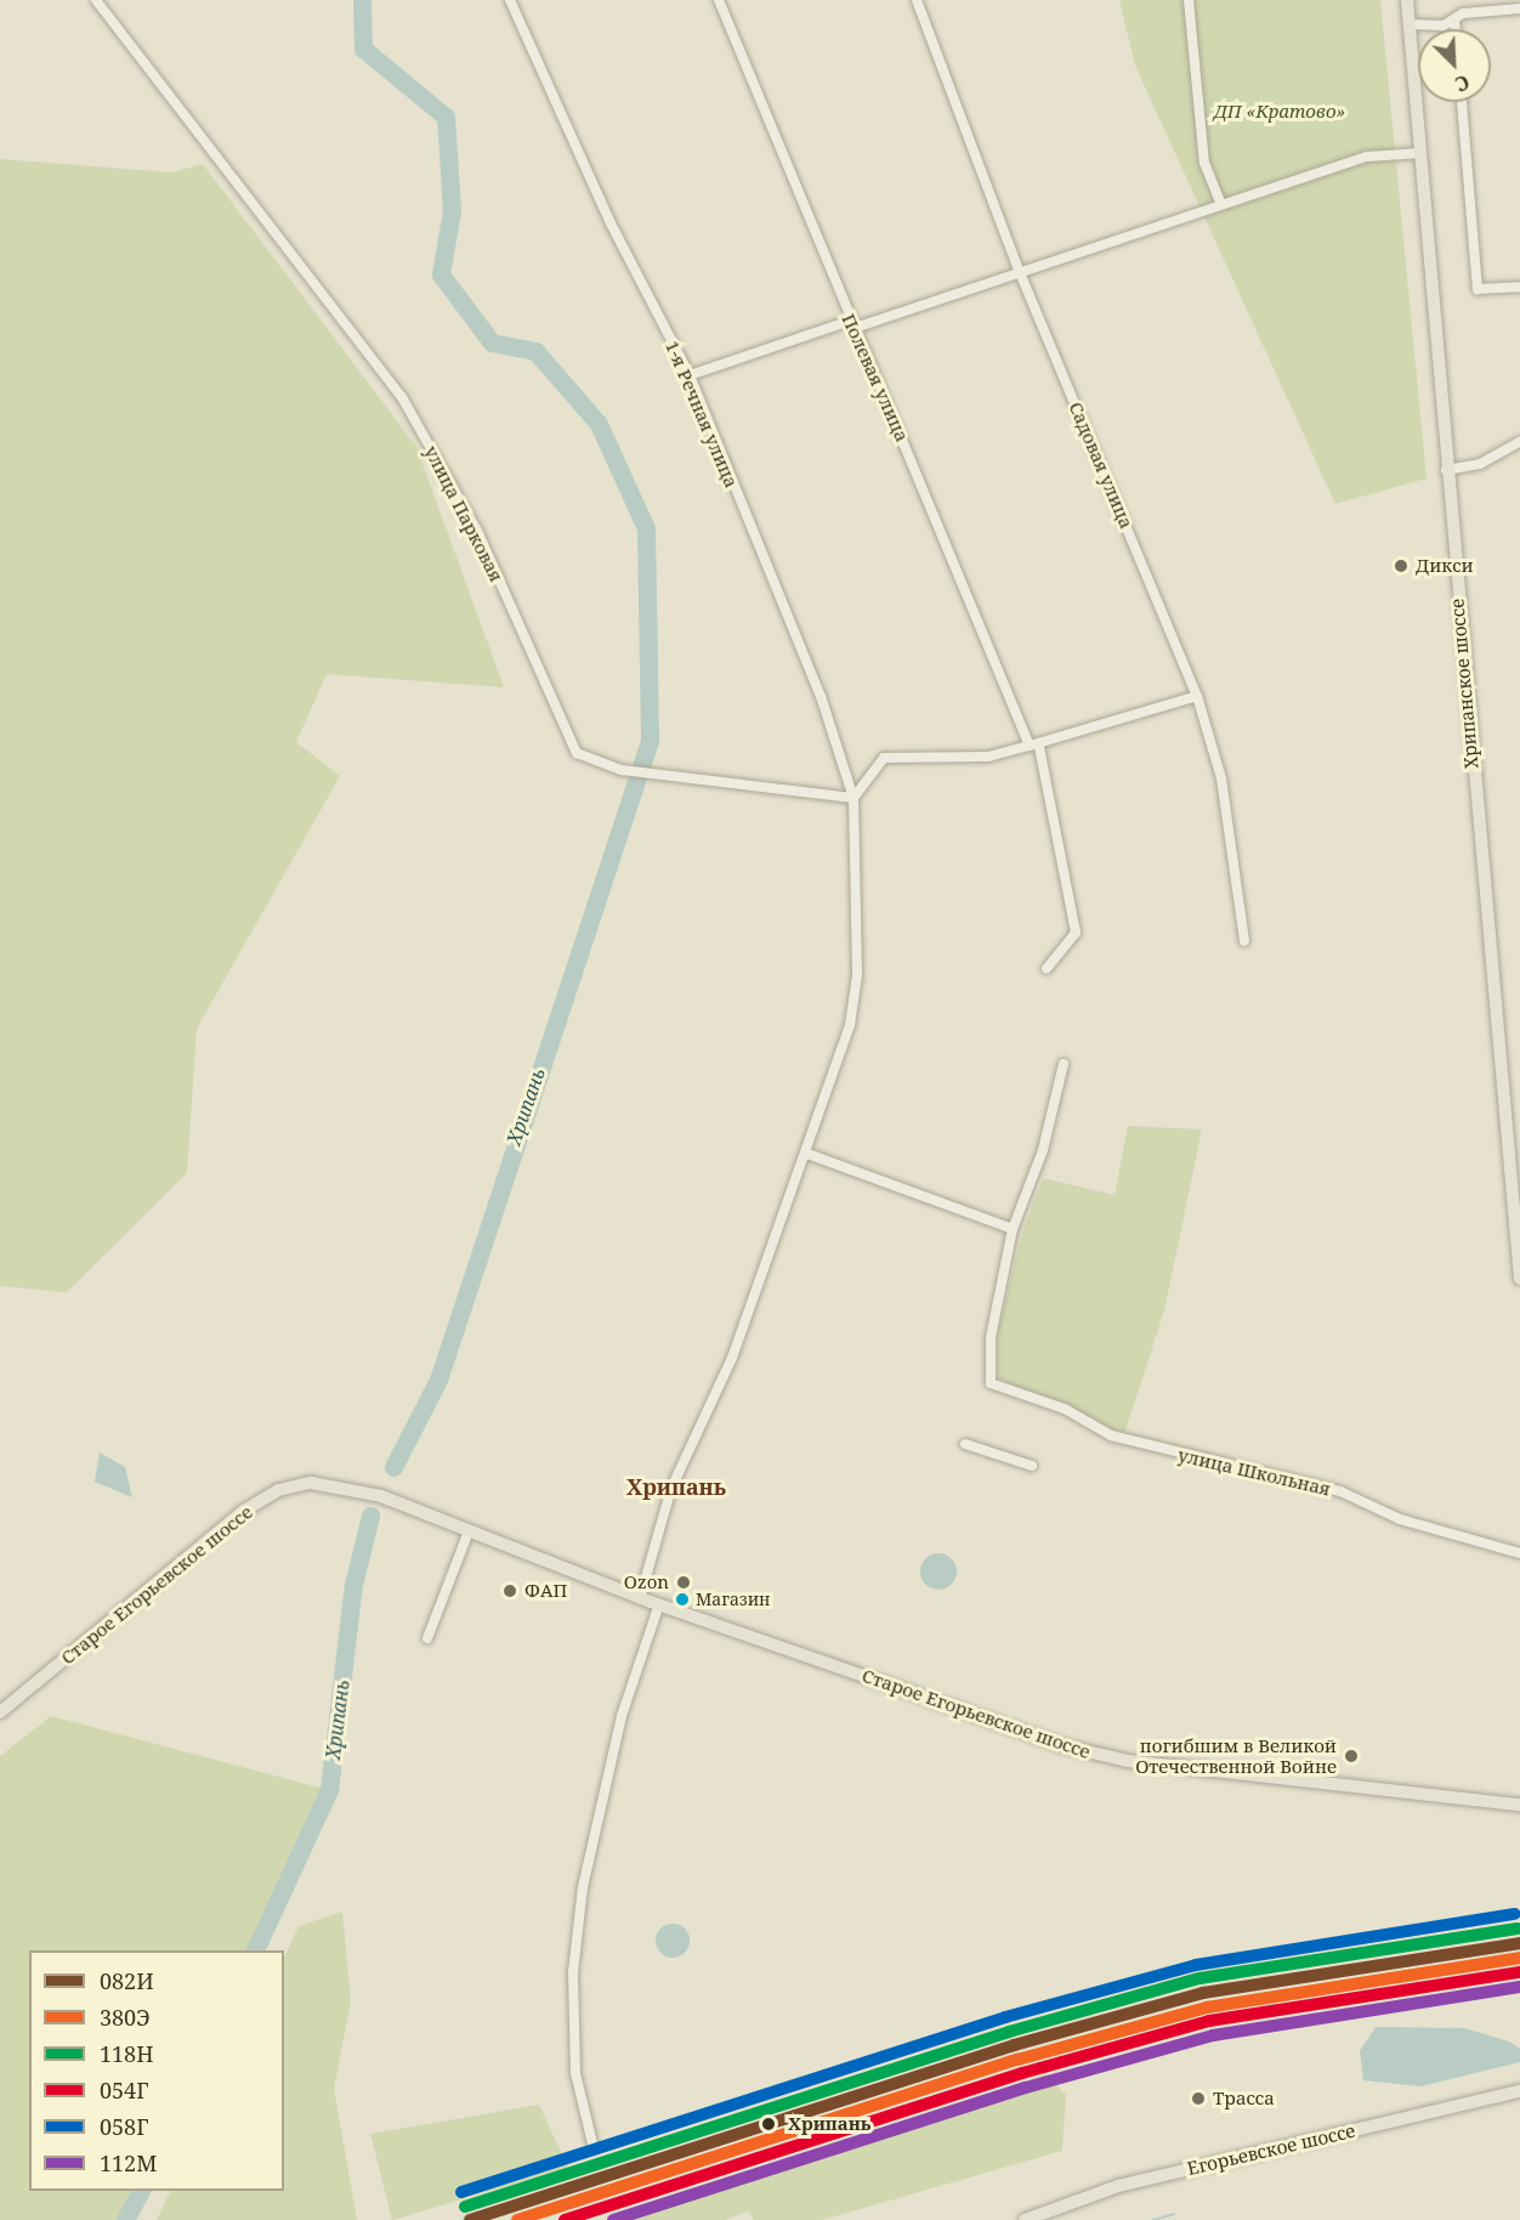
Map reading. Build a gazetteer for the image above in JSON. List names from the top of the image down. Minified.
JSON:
{"streets":{"main road":["Хрипанское шоссе","Старое Егорьевское шоссе","Егорьевское шоссе"],"street":["Полевая улица","1-я Речная улица","Садовая улица","улица Парковая","улица Школьная"]},"crossings":[["1-я Речная улица","улица Парковая"],["1-я Речная улица","Старое Егорьевское шоссе"]],"districts":["Хрипань"],"water":["Хрипань"],"parks":["ДП «Кратово»"],"places":["Дикси","Ozon","ФАП","Магазин","погибшим в Великой Отечественной Войне","Трасса","Хрипань"],"lines":["transit line 058Г","transit line 118Н","transit line 082И","transit line 380Э","transit line 054Г","transit line 112М"],"legend":["082И","380Э","118Н","054Г","058Г","112М"],"north":"bottom right"}
